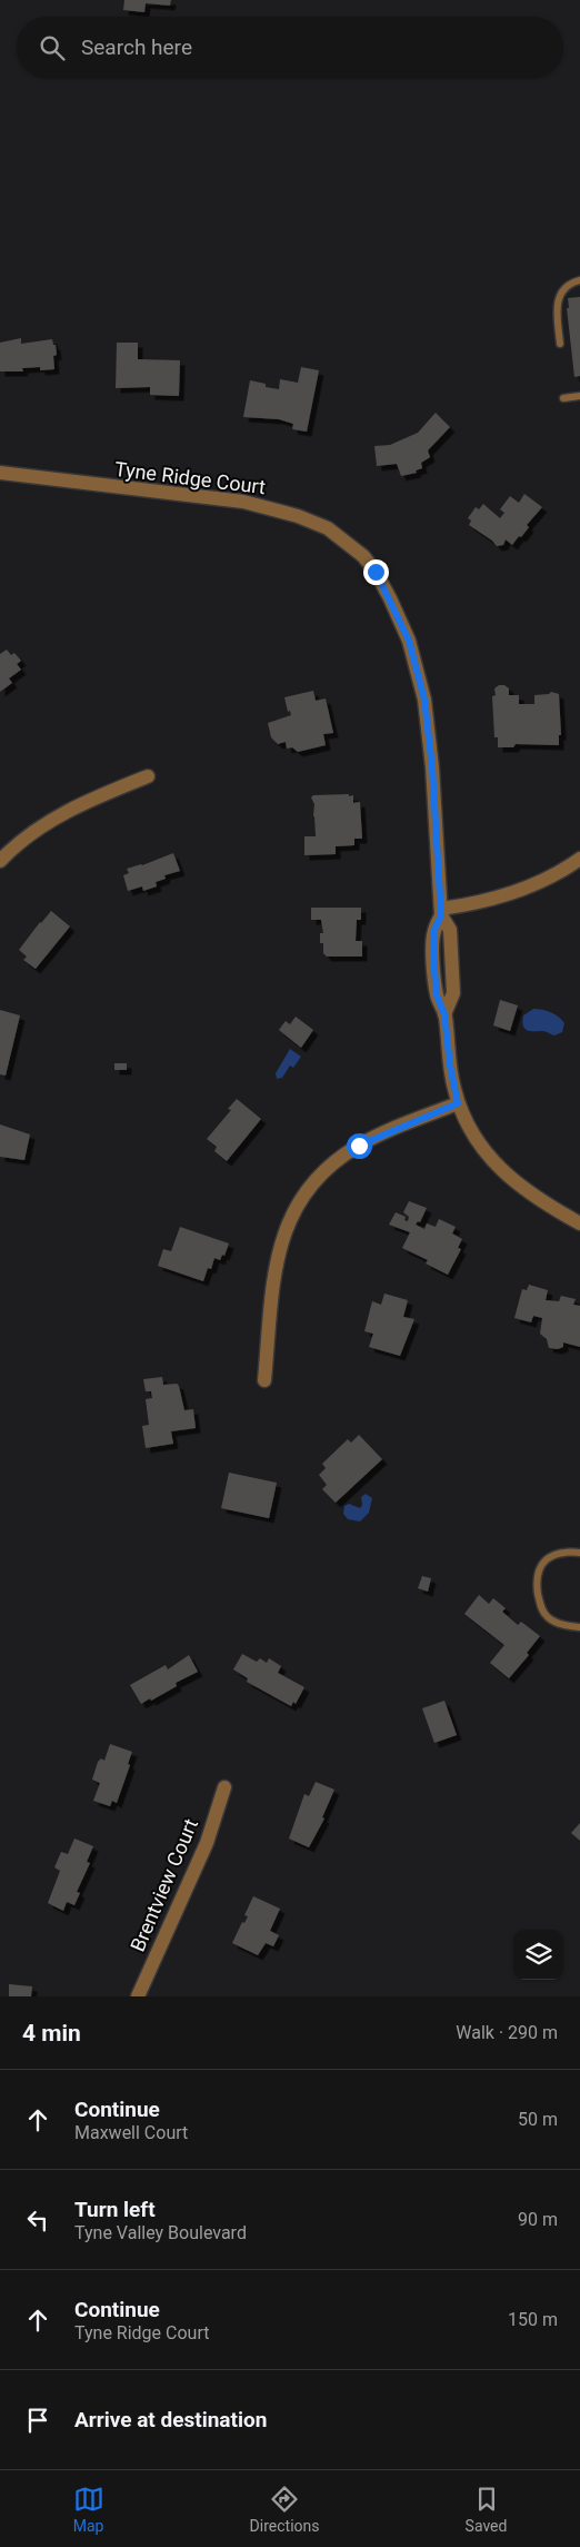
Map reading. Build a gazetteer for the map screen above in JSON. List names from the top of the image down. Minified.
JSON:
{"streets":{"street":["Tyne Ridge Court","Brentview Court"]},"page":{"search":"Search here","heading":["4 min","Walk · 290 m"],"list":[["Continue","Maxwell Court","50 m"],["Turn left","Tyne Valley Boulevard","90 m"],["Continue","Tyne Ridge Court","150 m"],"Arrive at destination"],"nav":["Map","Directions","Saved"]}}
